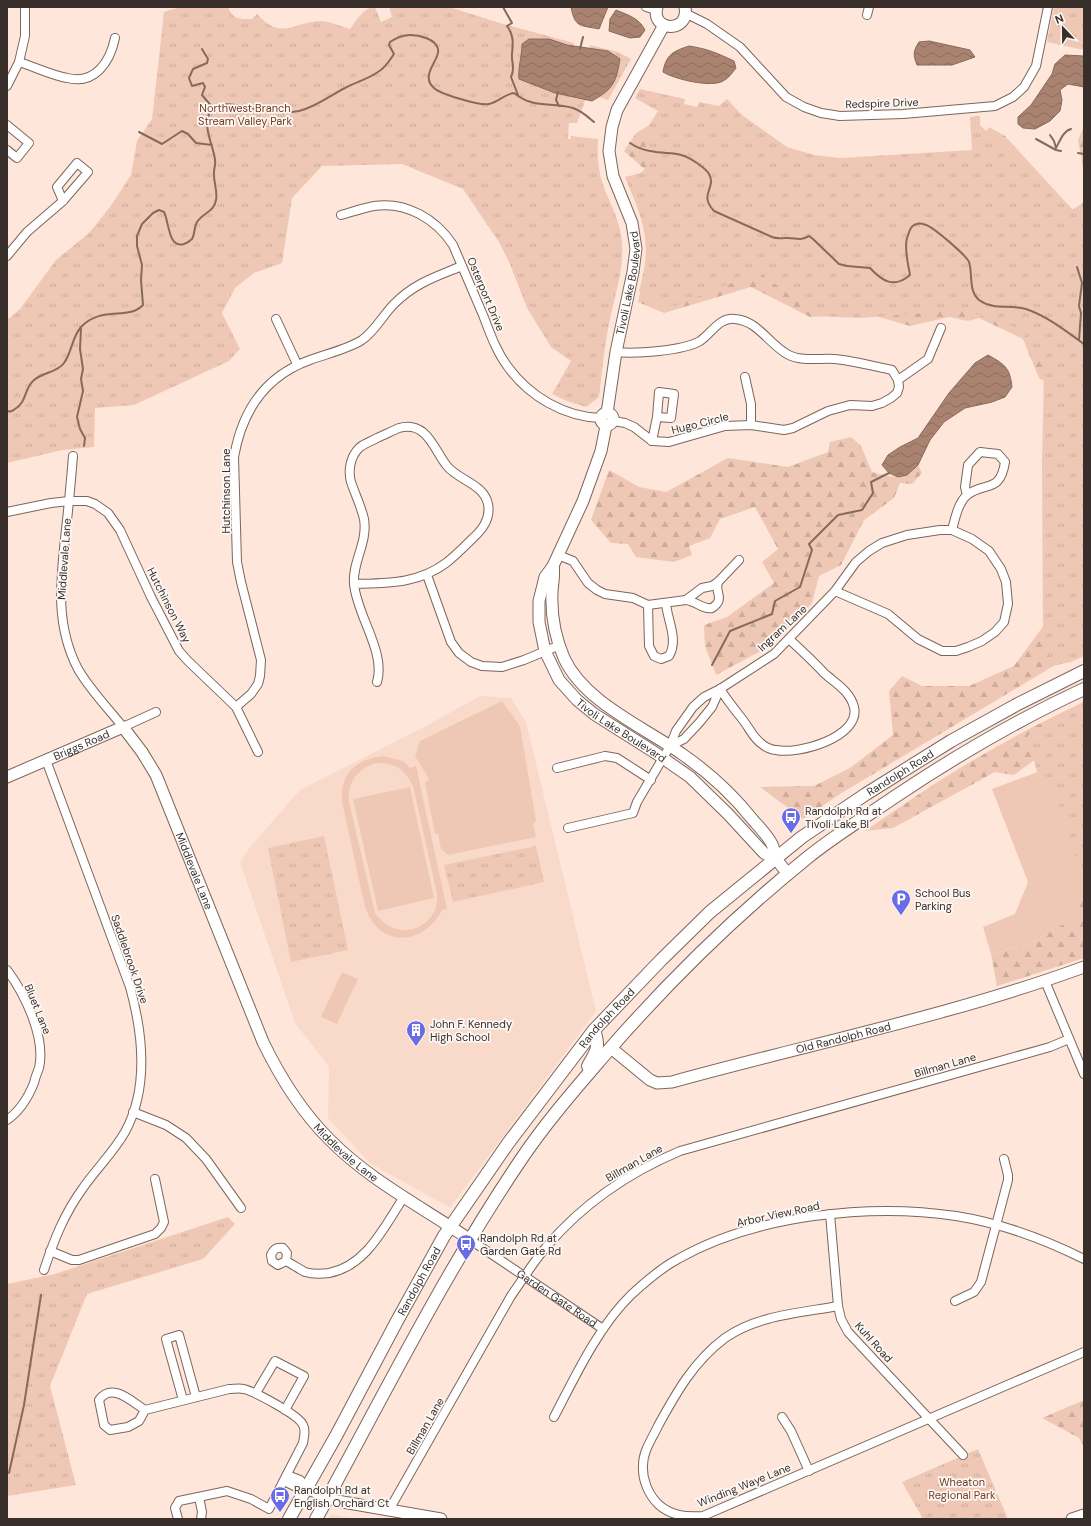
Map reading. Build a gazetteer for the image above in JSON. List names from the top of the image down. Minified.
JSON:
{"streets":{"main road":["Randolph Road"],"street":["Redspire Drive","Tivoli Lake Boulevard","Osterport Drive","Hugo Circle","Hutchinson Lane","Middlevale Lane","Hutchinson Way","Ingram Lane","Briggs Road","Saddlebrook Drive","Bluet Lane","Old Randolph Road","Billman Lane","Arbor View Road","Garden Gate Road","Kuhl Road","Winding Waye Lane"]},"crossings":[["Tivoli Lake Boulevard","Osterport Drive"],["Tivoli Lake Boulevard","Ingram Lane"],["Tivoli Lake Boulevard","Randolph Road"],["Osterport Drive","Hutchinson Lane"],["Hutchinson Lane","Hutchinson Way"],["Middlevale Lane","Hutchinson Way"],["Middlevale Lane","Briggs Road"],["Middlevale Lane","Randolph Road"],["Middlevale Lane","Garden Gate Road"],["Briggs Road","Saddlebrook Drive"],["Randolph Road","Old Randolph Road"],["Randolph Road","Garden Gate Road"],["Billman Lane","Garden Gate Road"],["Arbor View Road","Garden Gate Road"],["Arbor View Road","Kuhl Road"],["Kuhl Road","Winding Waye Lane"]],"parks":["Northwest Branch Stream Valley Park","Wheaton Regional Park"],"places":{"bus stop":["Randolph Rd at Tivoli Lake Bl","Randolph Rd at Garden Gate Rd","Randolph Rd at English Orchard Ct"],"parking":["School Bus Parking"],"building":["John F. Kennedy High School"]},"north":"top"}
